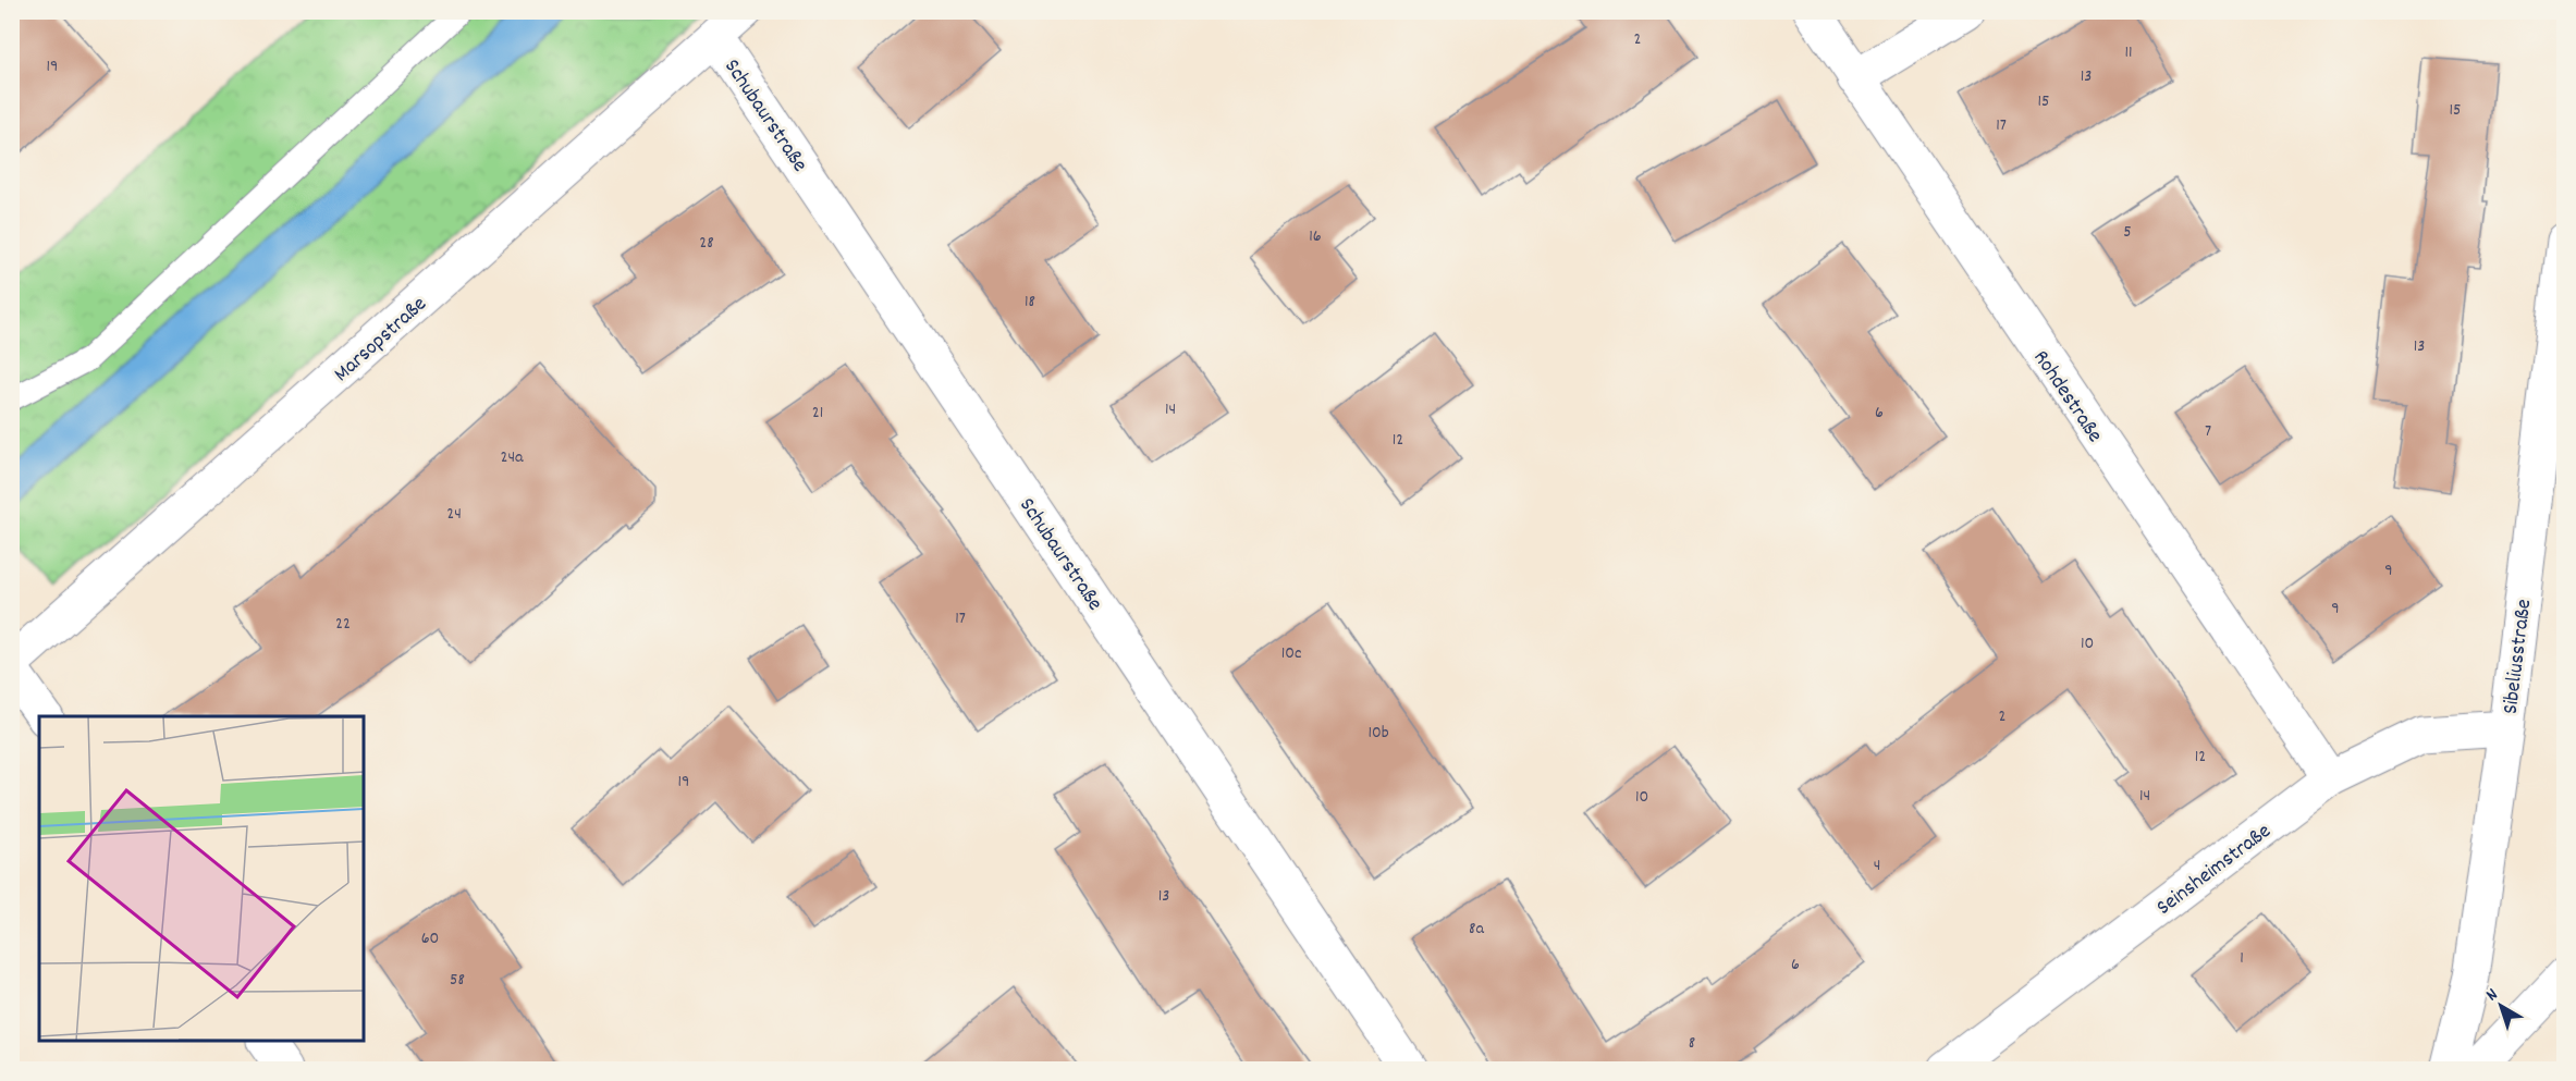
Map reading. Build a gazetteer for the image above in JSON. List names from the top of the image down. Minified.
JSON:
{"streets":{"street":["Schubaurstraße","Marsopstraße","Rohdestraße","Sibeliusstraße","Seinsheimstraße"]},"crossings":[["Schubaurstraße","Marsopstraße"],["Rohdestraße","Seinsheimstraße"],["Sibeliusstraße","Seinsheimstraße"]],"house_numbers":["2","11","19","13","15","15","17","5","16","28","18","13","14","21","6","7","12","24a","24","9","9","17","22","10","10c","2","10b","12","19","14","10","4","13","8a","60","1","6","58","8"],"north":"top left"}
